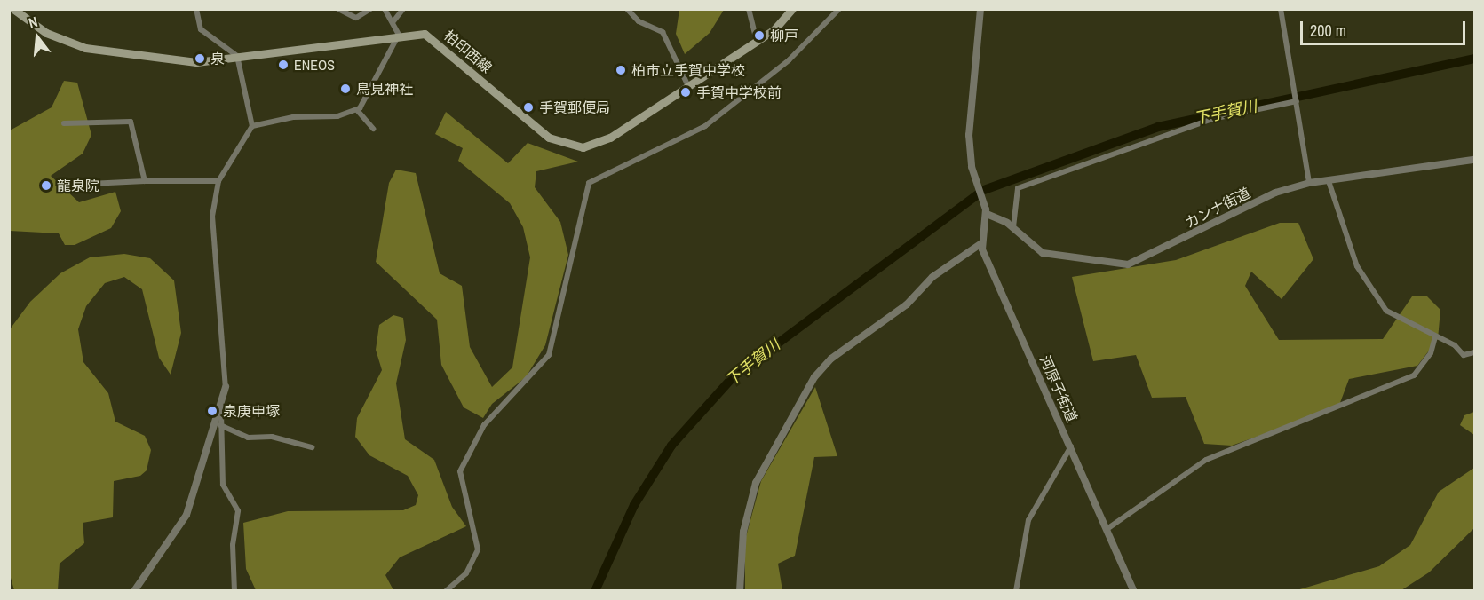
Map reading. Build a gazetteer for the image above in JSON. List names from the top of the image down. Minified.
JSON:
{"streets":{"main road":["柏印西線"],"street":["カンナ街道","河原子街道"]},"water":["下手賀川"],"places":["柳戸","泉","ENEOS","柏市立手賀中学校","鳥見神社","手賀中学校前","手賀郵便局","龍泉院","泉庚申塚"],"scale_bar":"200 m","north":"top"}
